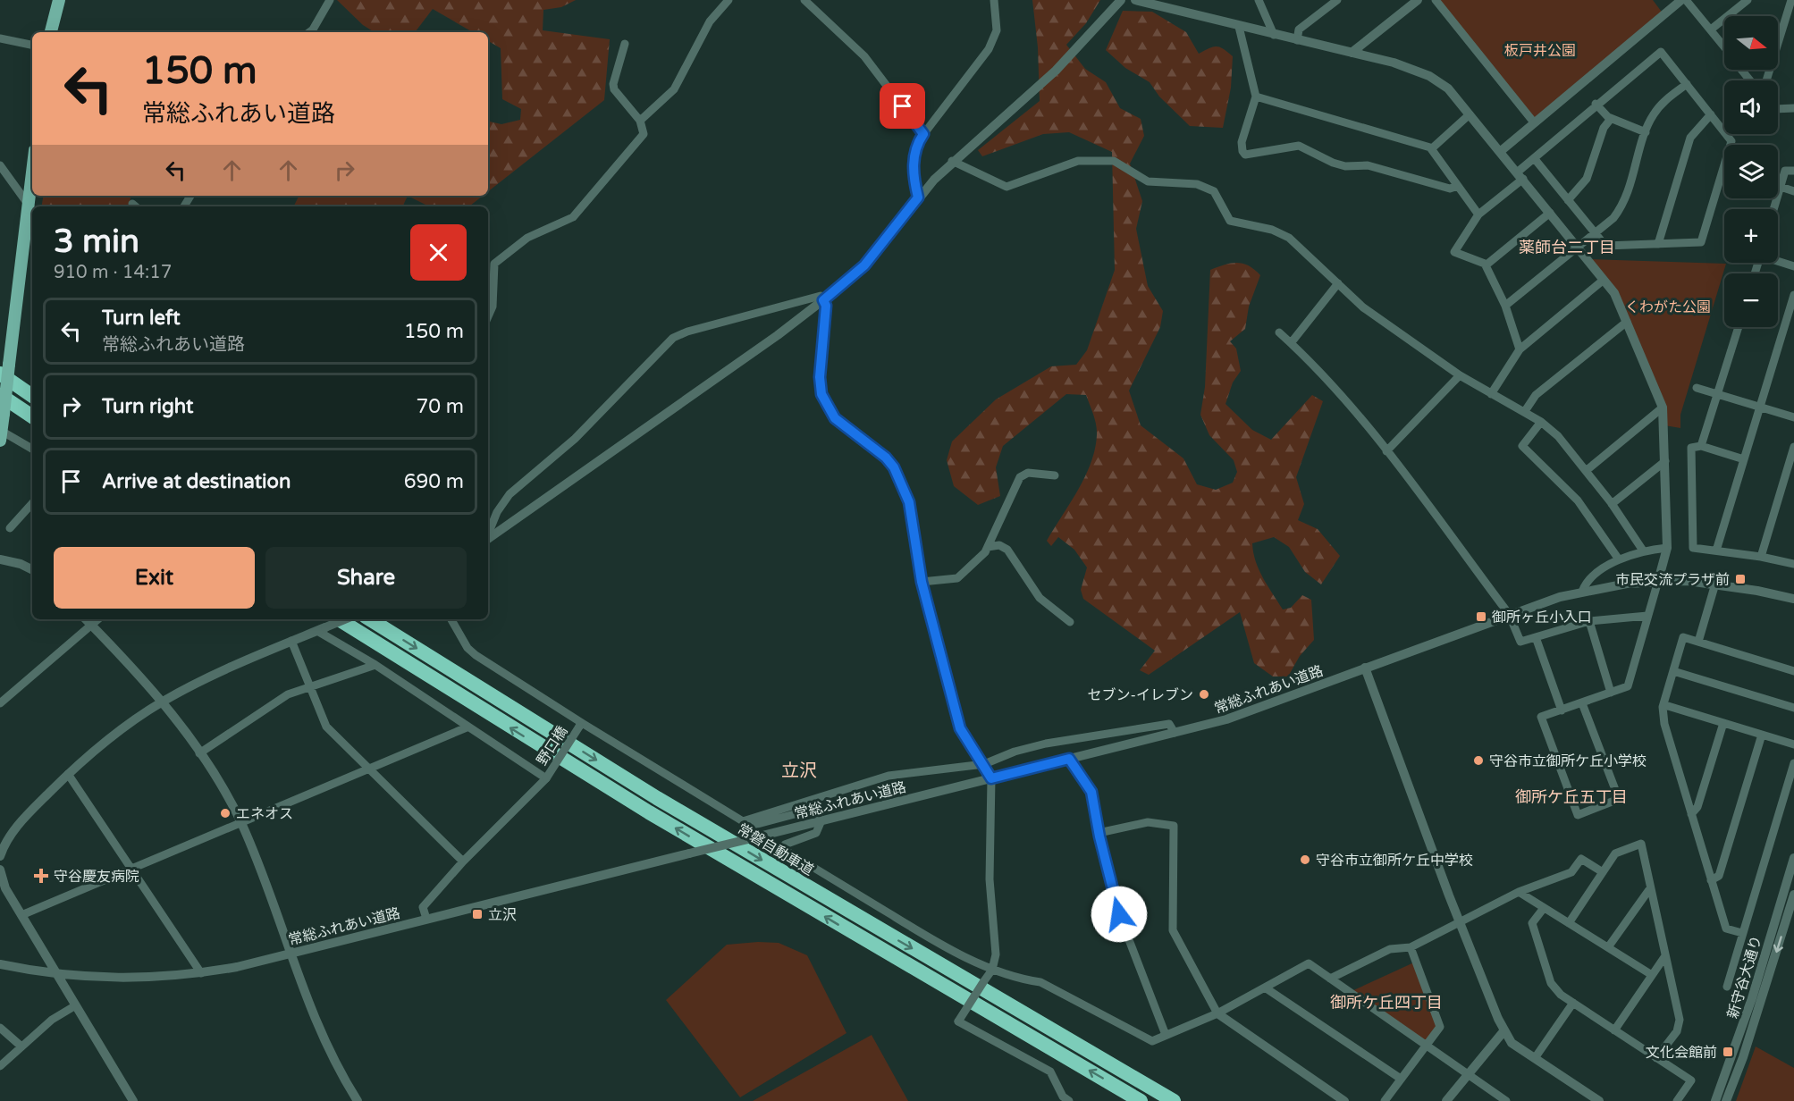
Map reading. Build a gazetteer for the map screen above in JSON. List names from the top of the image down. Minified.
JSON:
{"streets":{"highway":["常磐自動車道"],"street":["常総ふれあい道路","野口橋","新守谷大通り"]},"crossings":[["常総ふれあい道路","野口橋"]],"districts":["薬師台二丁目","立沢","御所ケ丘五丁目","御所ケ丘四丁目"],"parks":["板戸井公園","くわがた公園"],"places":{"transit":["市民交流プラザ前","御所ヶ丘小入口","立沢","文化会館前"],"other":["セブン-イレブン","守谷市立御所ケ丘小学校","エネオス","守谷市立御所ケ丘中学校"],"health":["守谷慶友病院"]},"north":"right","page":{"map_buttons":["+","−"],"turn":["150 m","常総ふれあい道路"],"heading":["3 min","910 m · 14:17"],"list":[{"name":"Turn left","note":"常総ふれあい道路","value":"150 m"},{"name":"Turn right","value":"70 m"},{"name":"Arrive at destination","value":"690 m"}],"buttons":["Exit","Share"]}}
